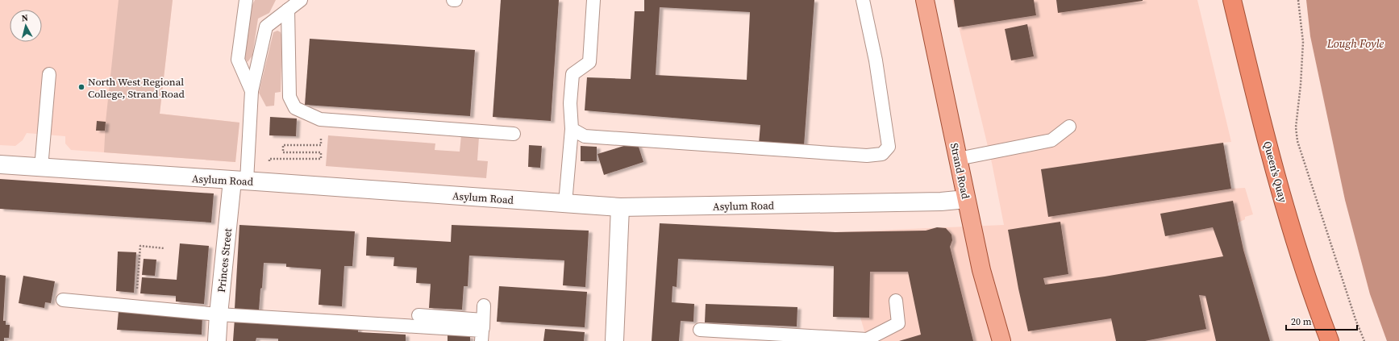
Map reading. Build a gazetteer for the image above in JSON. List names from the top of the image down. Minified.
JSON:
{"streets":{"highway":["Queen's Quay"],"main road":["Strand Road"],"street":["Asylum Road","Princes Street"]},"crossings":[["Strand Road","Asylum Road"],["Asylum Road","Princes Street"]],"water":["Lough Foyle"],"places":["North West Regional College, Strand Road"],"scale_bar":"20 m","north":"top"}
